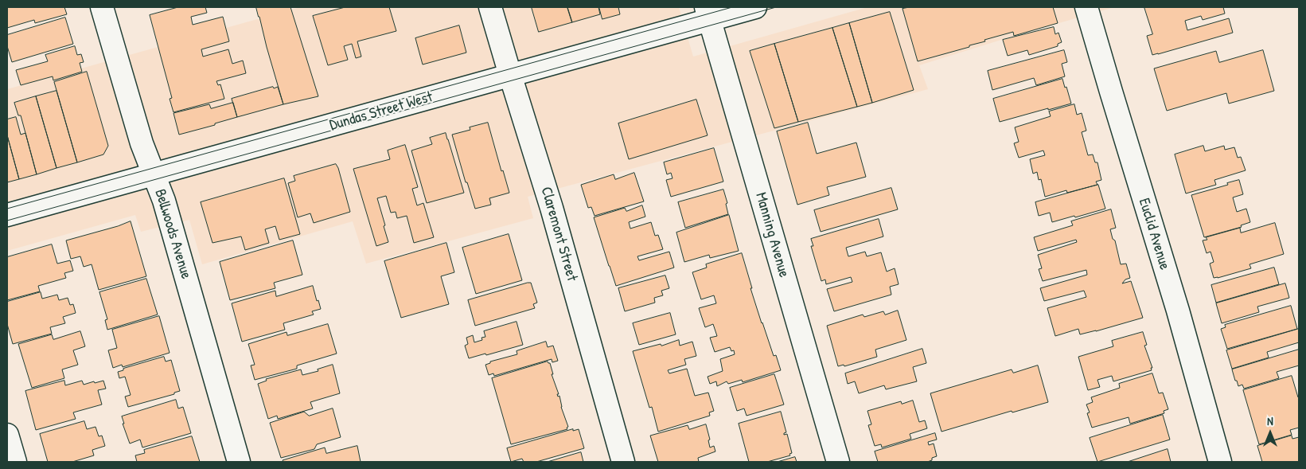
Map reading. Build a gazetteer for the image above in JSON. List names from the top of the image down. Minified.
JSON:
{"streets":{"street":["Dundas Street West","Bellwoods Avenue","Claremont Street","Euclid Avenue","Manning Avenue"]},"crossings":[["Dundas Street West","Bellwoods Avenue"],["Dundas Street West","Claremont Street"],["Dundas Street West","Manning Avenue"]],"north":"top"}
